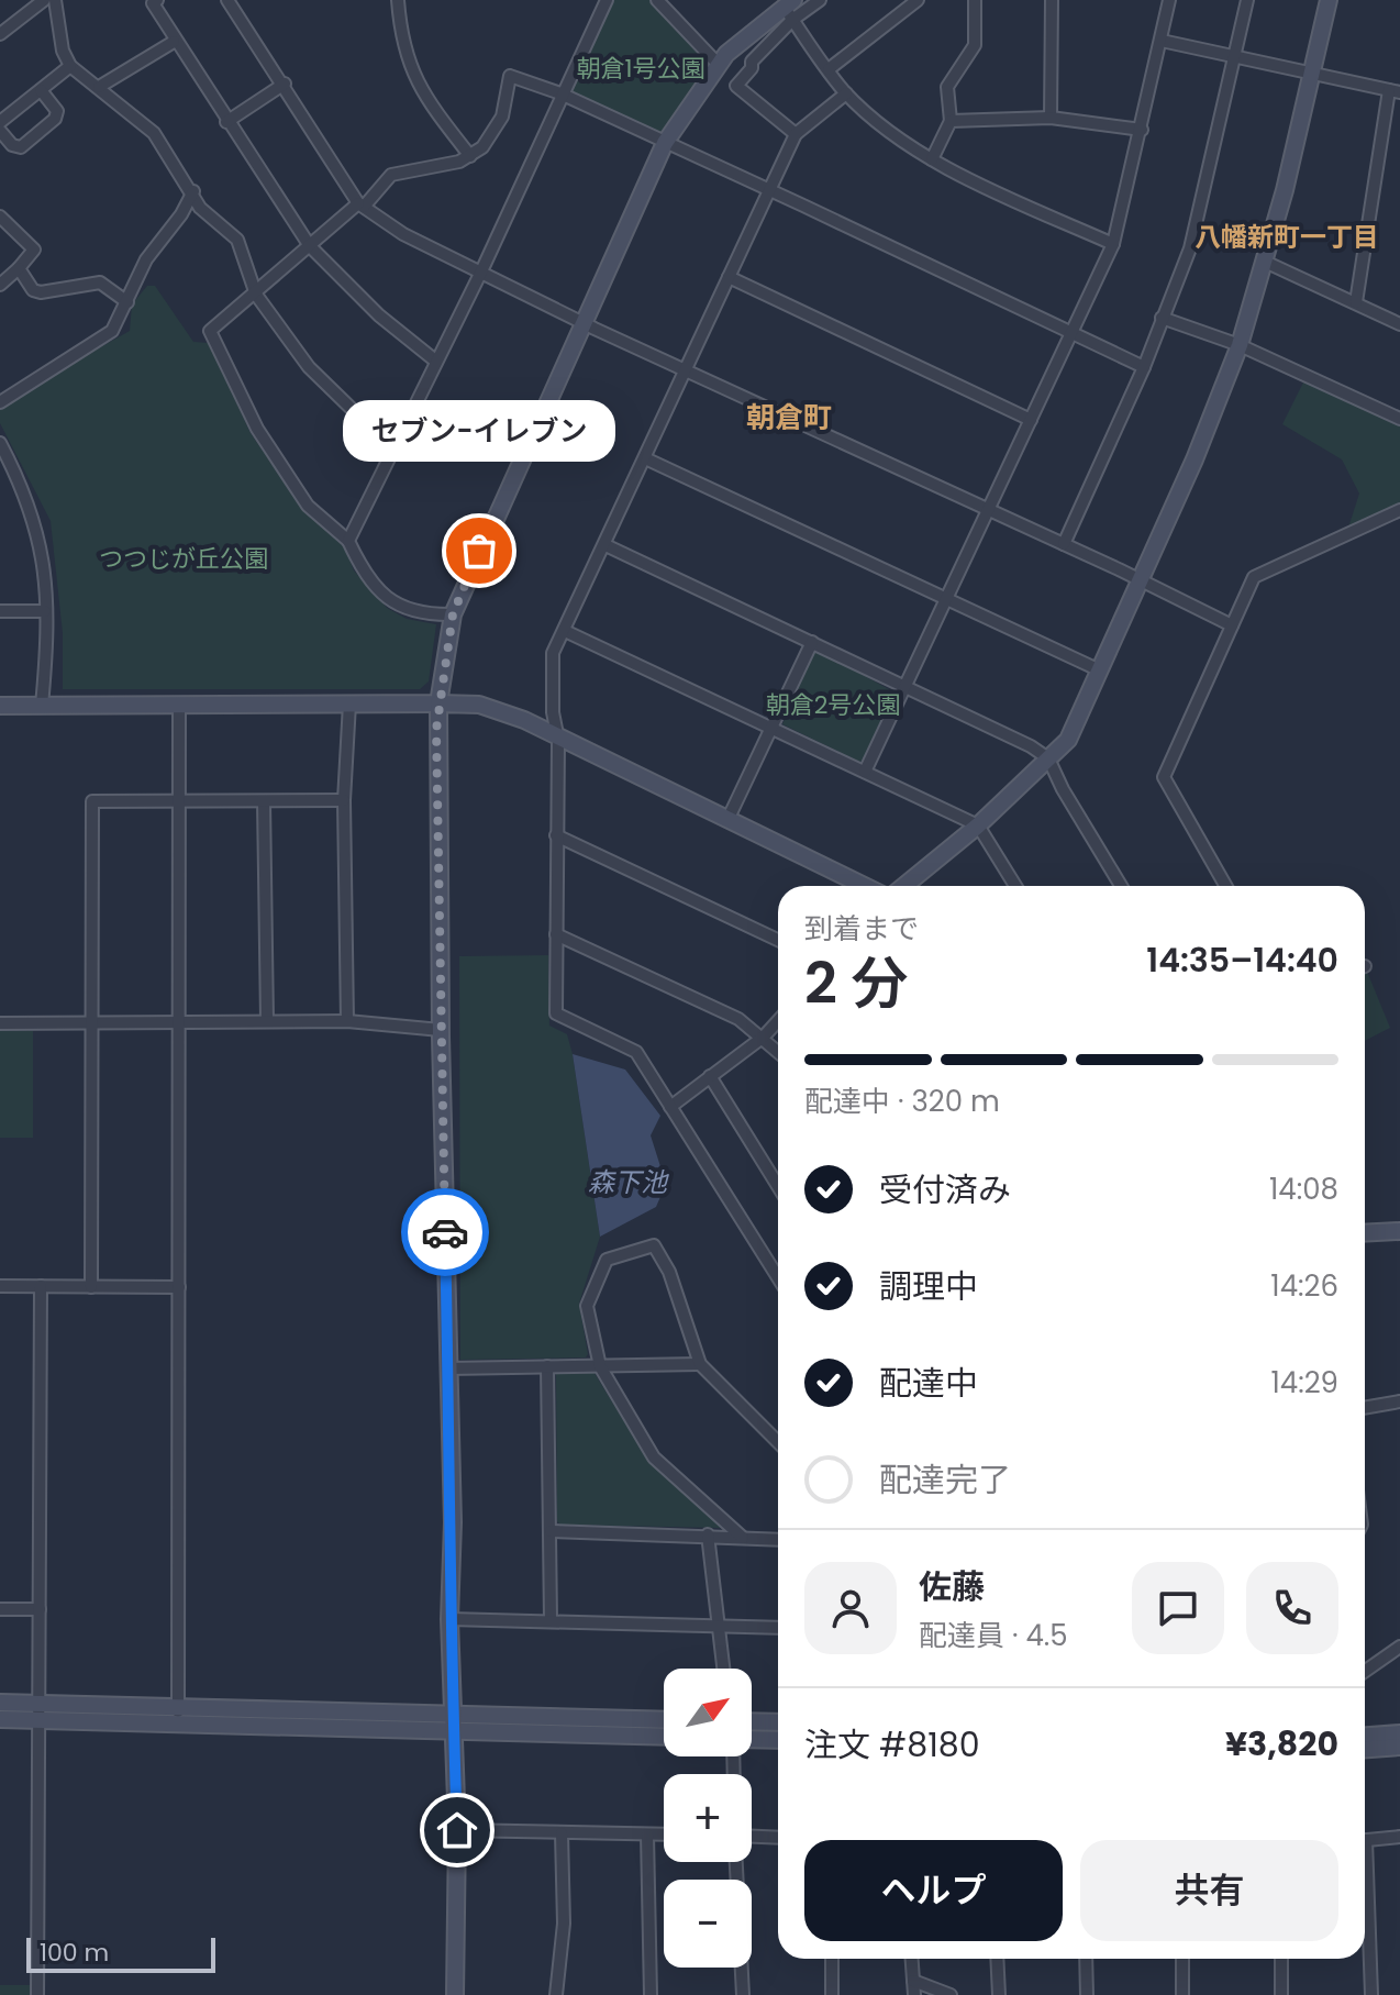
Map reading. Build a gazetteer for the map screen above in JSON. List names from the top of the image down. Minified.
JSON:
{"districts":["八幡新町一丁目","朝倉町"],"water":["森下池"],"parks":["朝倉1号公園","つつじが丘公園","朝倉2号公園"],"places":["セブン-イレブン"],"scale_bar":"100 m","north":"top right","page":{"bubble":"セブン-イレブン","heading":["2 分","到着まで","14:35–14:40"],"panel":["佐藤","配達員 · 4.5","注文 #8180","¥3,820"],"bar":"配達中 · 320 m","list":[["受付済み","14:08"],["調理中","14:26"],["配達中","14:29"],"配達完了"],"map_buttons":["+","−"],"buttons":["ヘルプ","共有"],"scale":"100 m"}}
